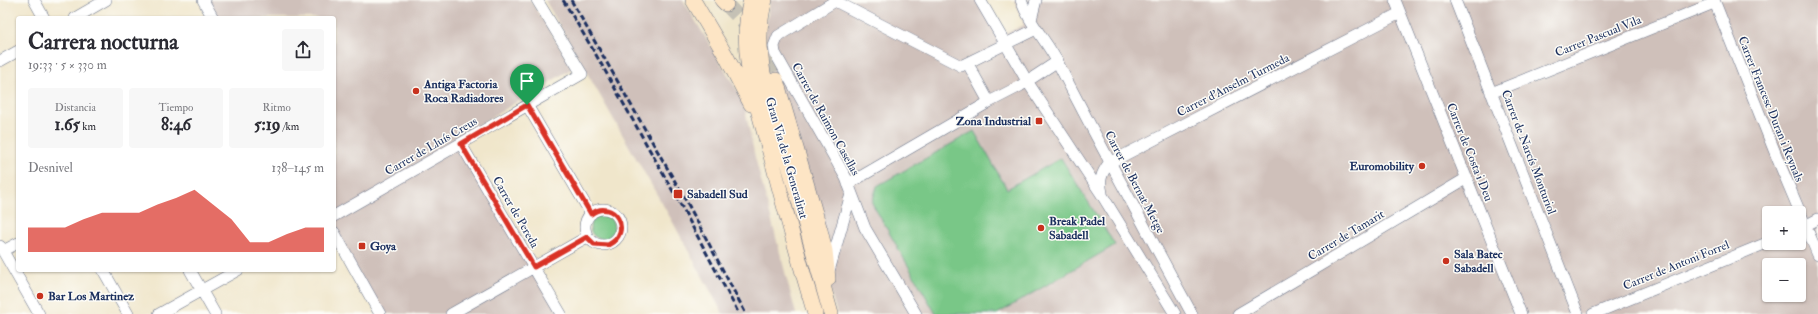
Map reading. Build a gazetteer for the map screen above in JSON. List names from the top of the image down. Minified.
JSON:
{"streets":{"street":["Carrer Pascual Vila","Carrer d'Anselm Turmeda","Carrer Francesc Duran i Reynals","Carrer de Raimon Casellas","Carrer de Lluís Creus","Carrer de Costa i Deu","Carrer de Narcís Monturiol","Gran Via de la Generalitat","Carrer de Bernat Metge","Carrer de Pereda","Carrer de Tamarit","Carrer de Antoni Forrel"]},"crossings":[["Carrer Pascual Vila","Carrer Francesc Duran i Reynals"],["Carrer Pascual Vila","Carrer de Narcís Monturiol"],["Carrer d'Anselm Turmeda","Carrer de Costa i Deu"],["Carrer d'Anselm Turmeda","Carrer de Bernat Metge"],["Carrer de Lluís Creus","Carrer de Pereda"],["Carrer de Costa i Deu","Carrer de Tamarit"]],"places":{"other":["Antiga Factoria Roca Radiadores","Euromobility","Break Padel Sabadell","Sala Batec Sabadell","Bar Los Martinez"],"transit":["Zona Industrial","Sabadell Sud","Goya"]},"page":{"heading":["Carrera nocturna","19:33 · 5 × 330 m"],"stats":[["Distancia","1.65 km"],["Tiempo","8:46"],["Ritmo","5:19 /km"]],"chart":["Desnivel","138–145 m"],"map_buttons":["+","−"]}}
